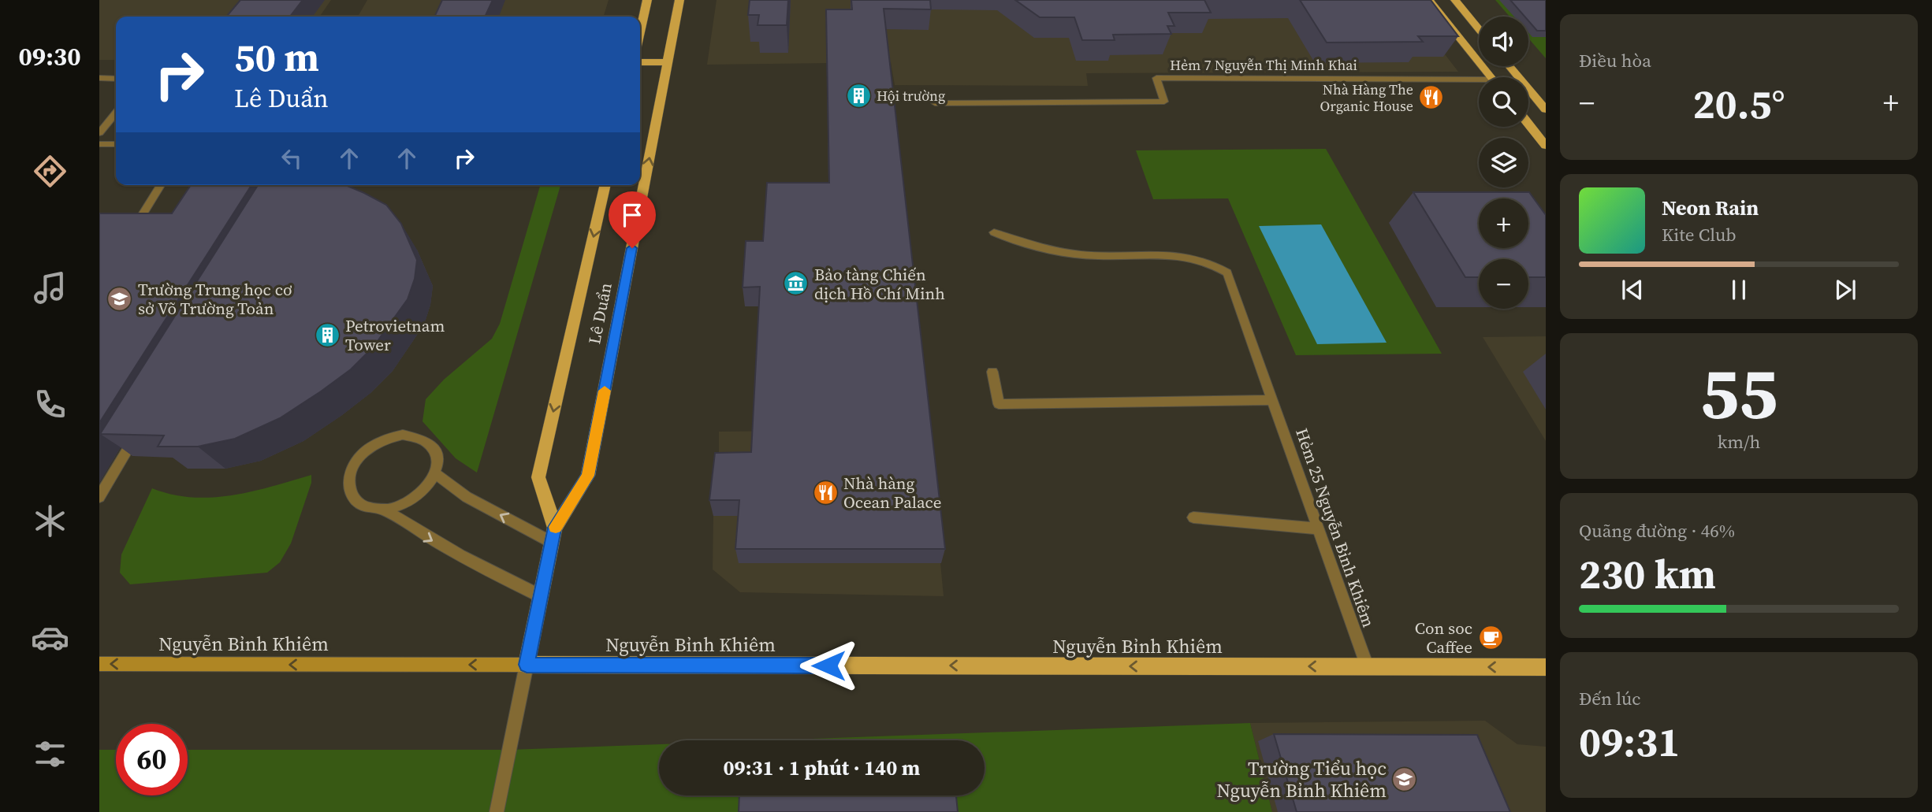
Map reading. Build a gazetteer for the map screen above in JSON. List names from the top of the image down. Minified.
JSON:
{"streets":{"main road":["Lê Duẩn","Nguyễn Bỉnh Khiêm"],"lane":["Hẻm 7 Nguyễn Thị Minh Khai","Hẻm 25 Nguyễn Bỉnh Khiêm"]},"crossings":[["Lê Duẩn","Nguyễn Bỉnh Khiêm"],["Hẻm 25 Nguyễn Bỉnh Khiêm","Nguyễn Bỉnh Khiêm"]],"one_way":["Nguyễn Bỉnh Khiêm"],"places":{"building":["Hội trường","Petrovietnam Tower"],"restaurant":["Nhà Hàng The Organic House","Nhà hàng Ocean Palace"],"museum":["Bảo tàng Chiến dịch Hồ Chí Minh"],"school or university":["Trường Trung học cơ sở Võ Trường Toản","Trường Tiểu học Nguyễn Bỉnh Khiêm"],"cafe":["Con soc Caffee"]},"page":{"tabs":"09:30","tile":["Điều hòa",["55","km/h"],["Quãng đường · 46%","230 km"],["Đến lúc","09:31"]],"map_buttons":["+","−"],"turn":["50 m","Lê Duẩn"],"heat":["−","20.5°","+"],"song":["Neon Rain","Kite Club"],"limit":"60","trip":"09:31 · 1 phút · 140 m"}}
